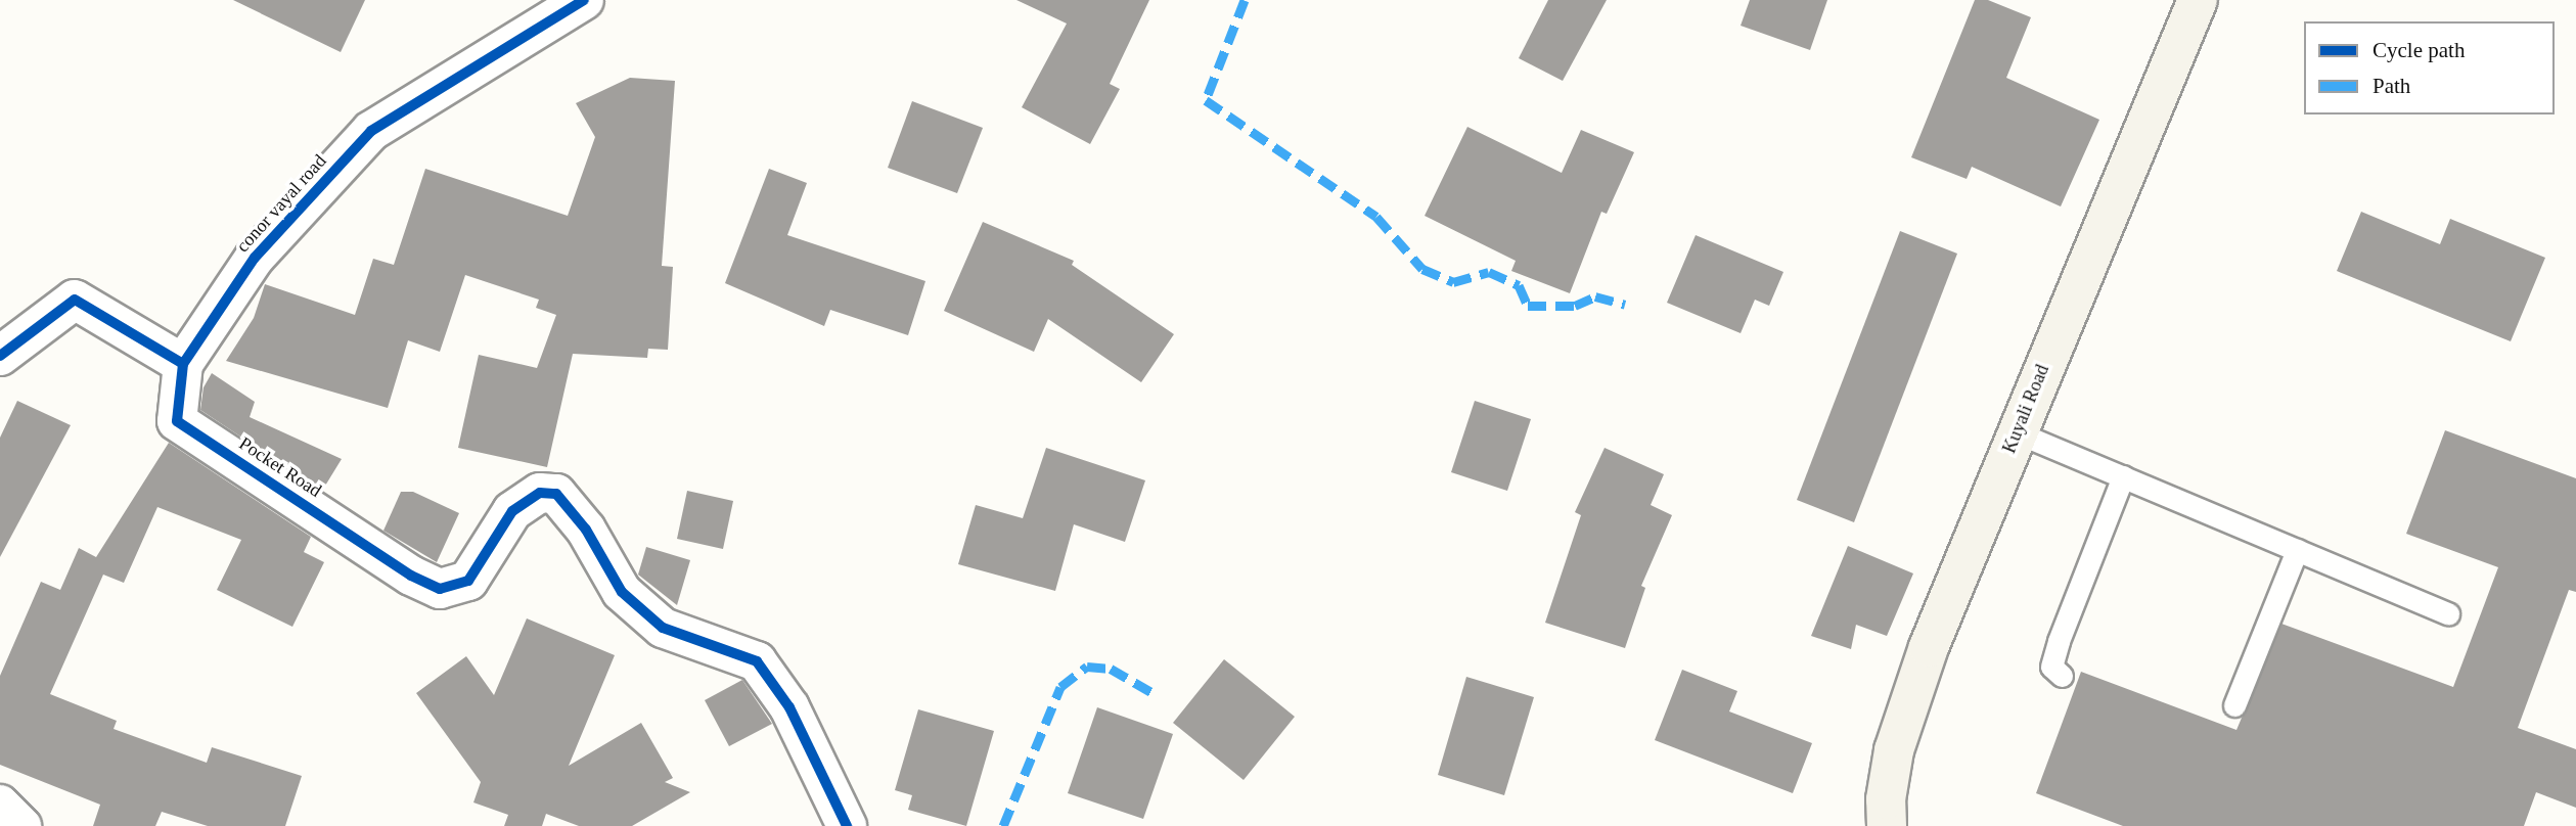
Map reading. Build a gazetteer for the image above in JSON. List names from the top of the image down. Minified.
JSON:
{"streets":{"main road":["Kuyali Road"],"street":["conor vayal road","Pocket Road"]},"crossings":[["conor vayal road","Pocket Road"]],"legend":["Cycle path","Path"]}
